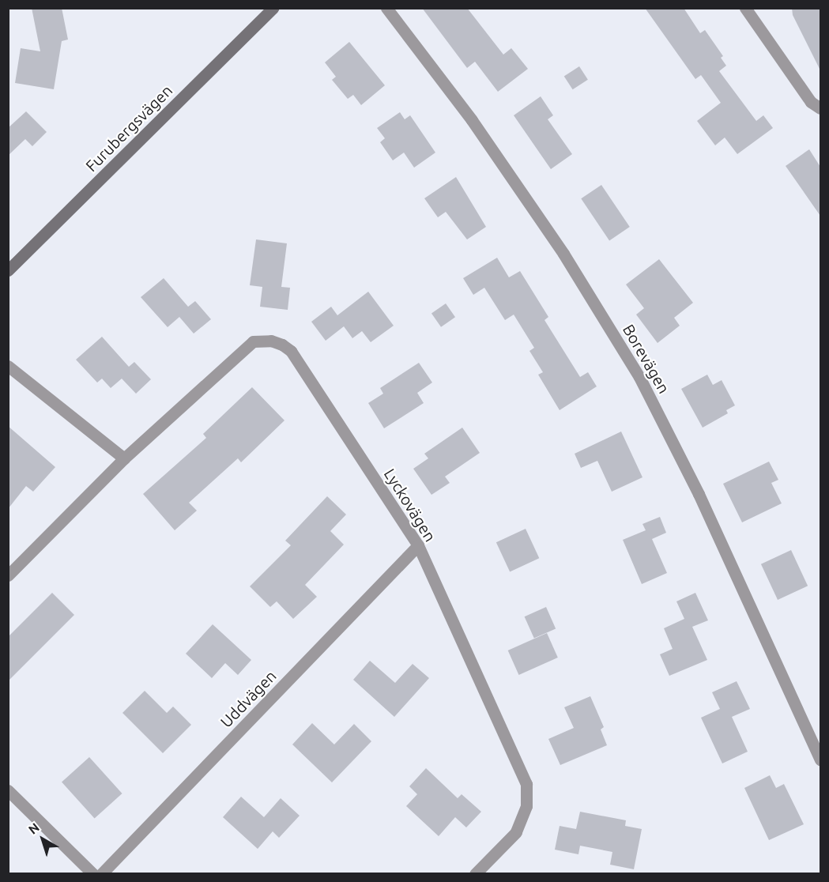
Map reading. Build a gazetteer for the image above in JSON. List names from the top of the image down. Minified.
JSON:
{"streets":{"street":["Furubergsvägen","Borevägen","Lyckovägen","Uddvägen"]},"crossings":[["Lyckovägen","Uddvägen"]],"north":"top left"}
